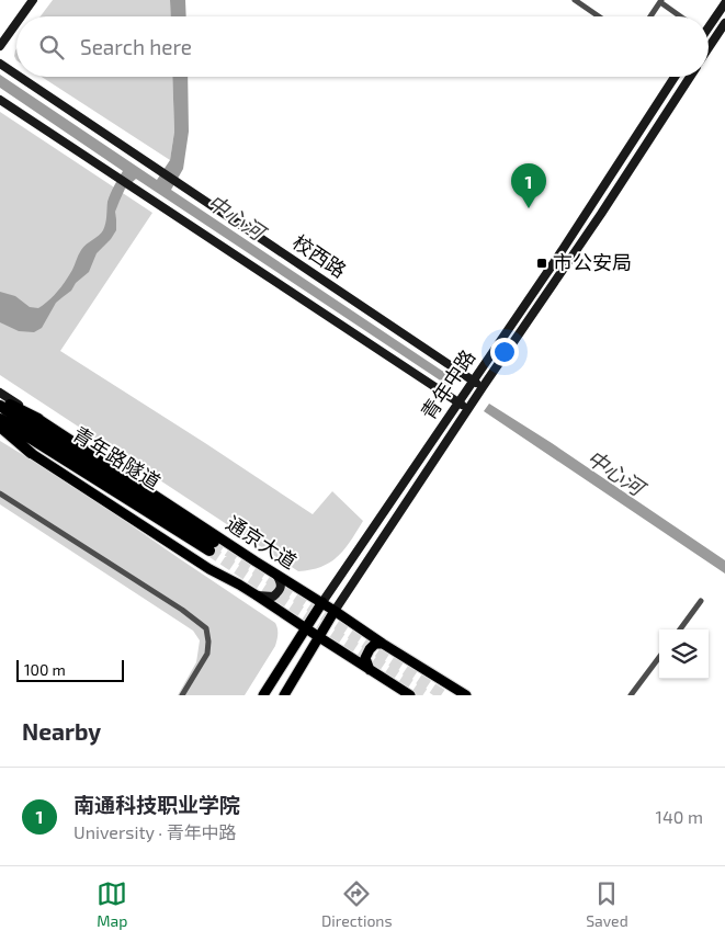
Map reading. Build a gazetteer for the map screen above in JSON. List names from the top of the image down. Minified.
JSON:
{"streets":{"highway":["青年路隧道"],"main road":["校西路","青年中路","通京大道"]},"crossings":[["校西路","青年中路"],["青年中路","通京大道"]],"water":["中心河"],"places":{"transit":["市公安局"]},"scale_bar":"100 m","page":{"search":"Search here","pins":"1","scale":"100 m","heading":"Nearby","list":[{"mark":"1","name":"南通科技职业学院","note":"University · 青年中路","value":"140 m"}],"nav":["Map","Directions","Saved"]}}
